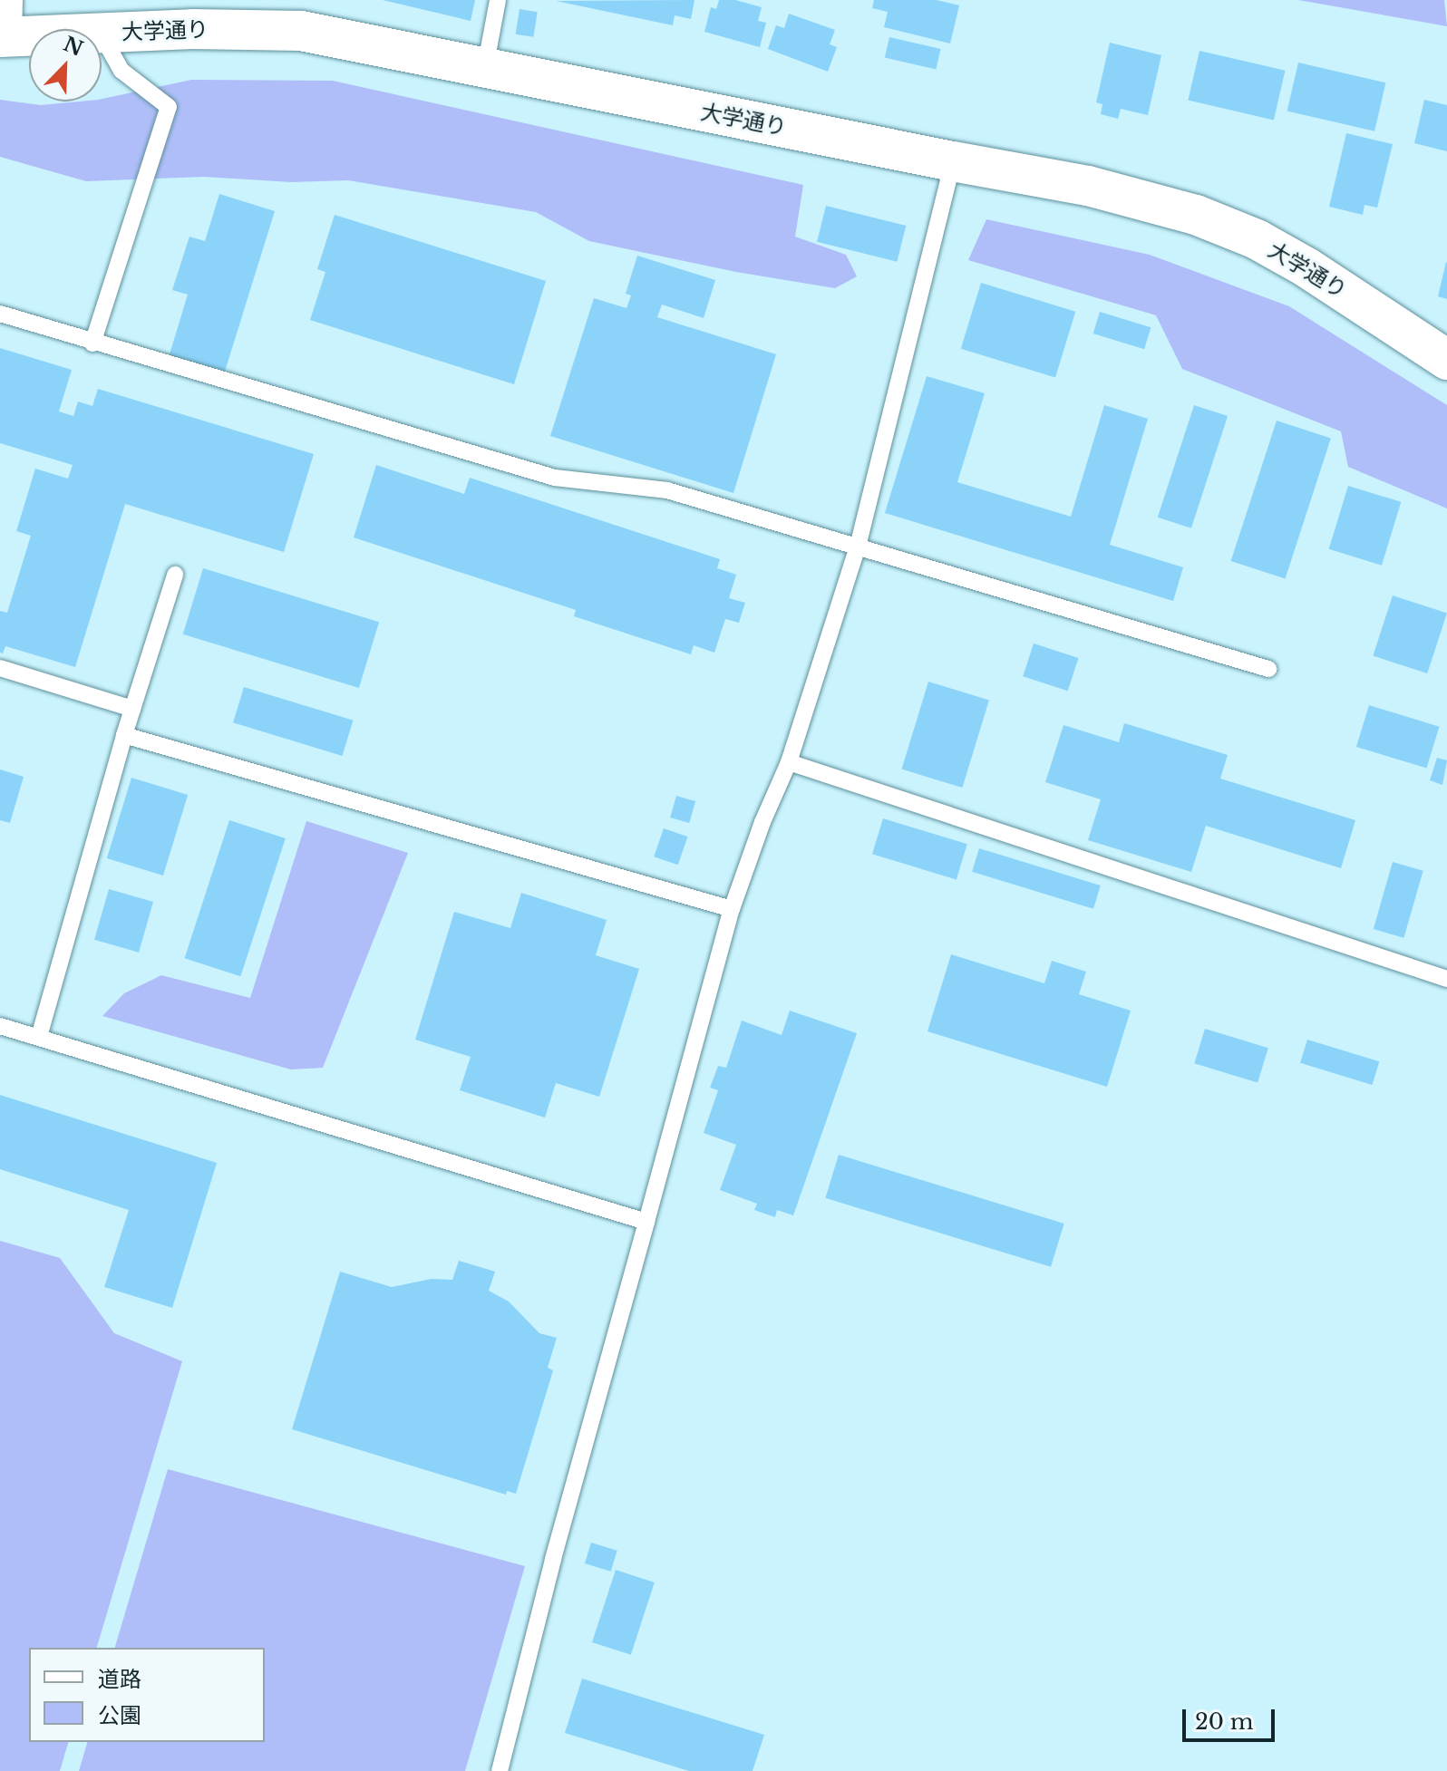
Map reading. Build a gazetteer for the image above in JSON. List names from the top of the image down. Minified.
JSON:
{"streets":{"street":["大学通り"]},"legend":["道路","公園"],"scale_bar":"20 m","north":"top right"}
